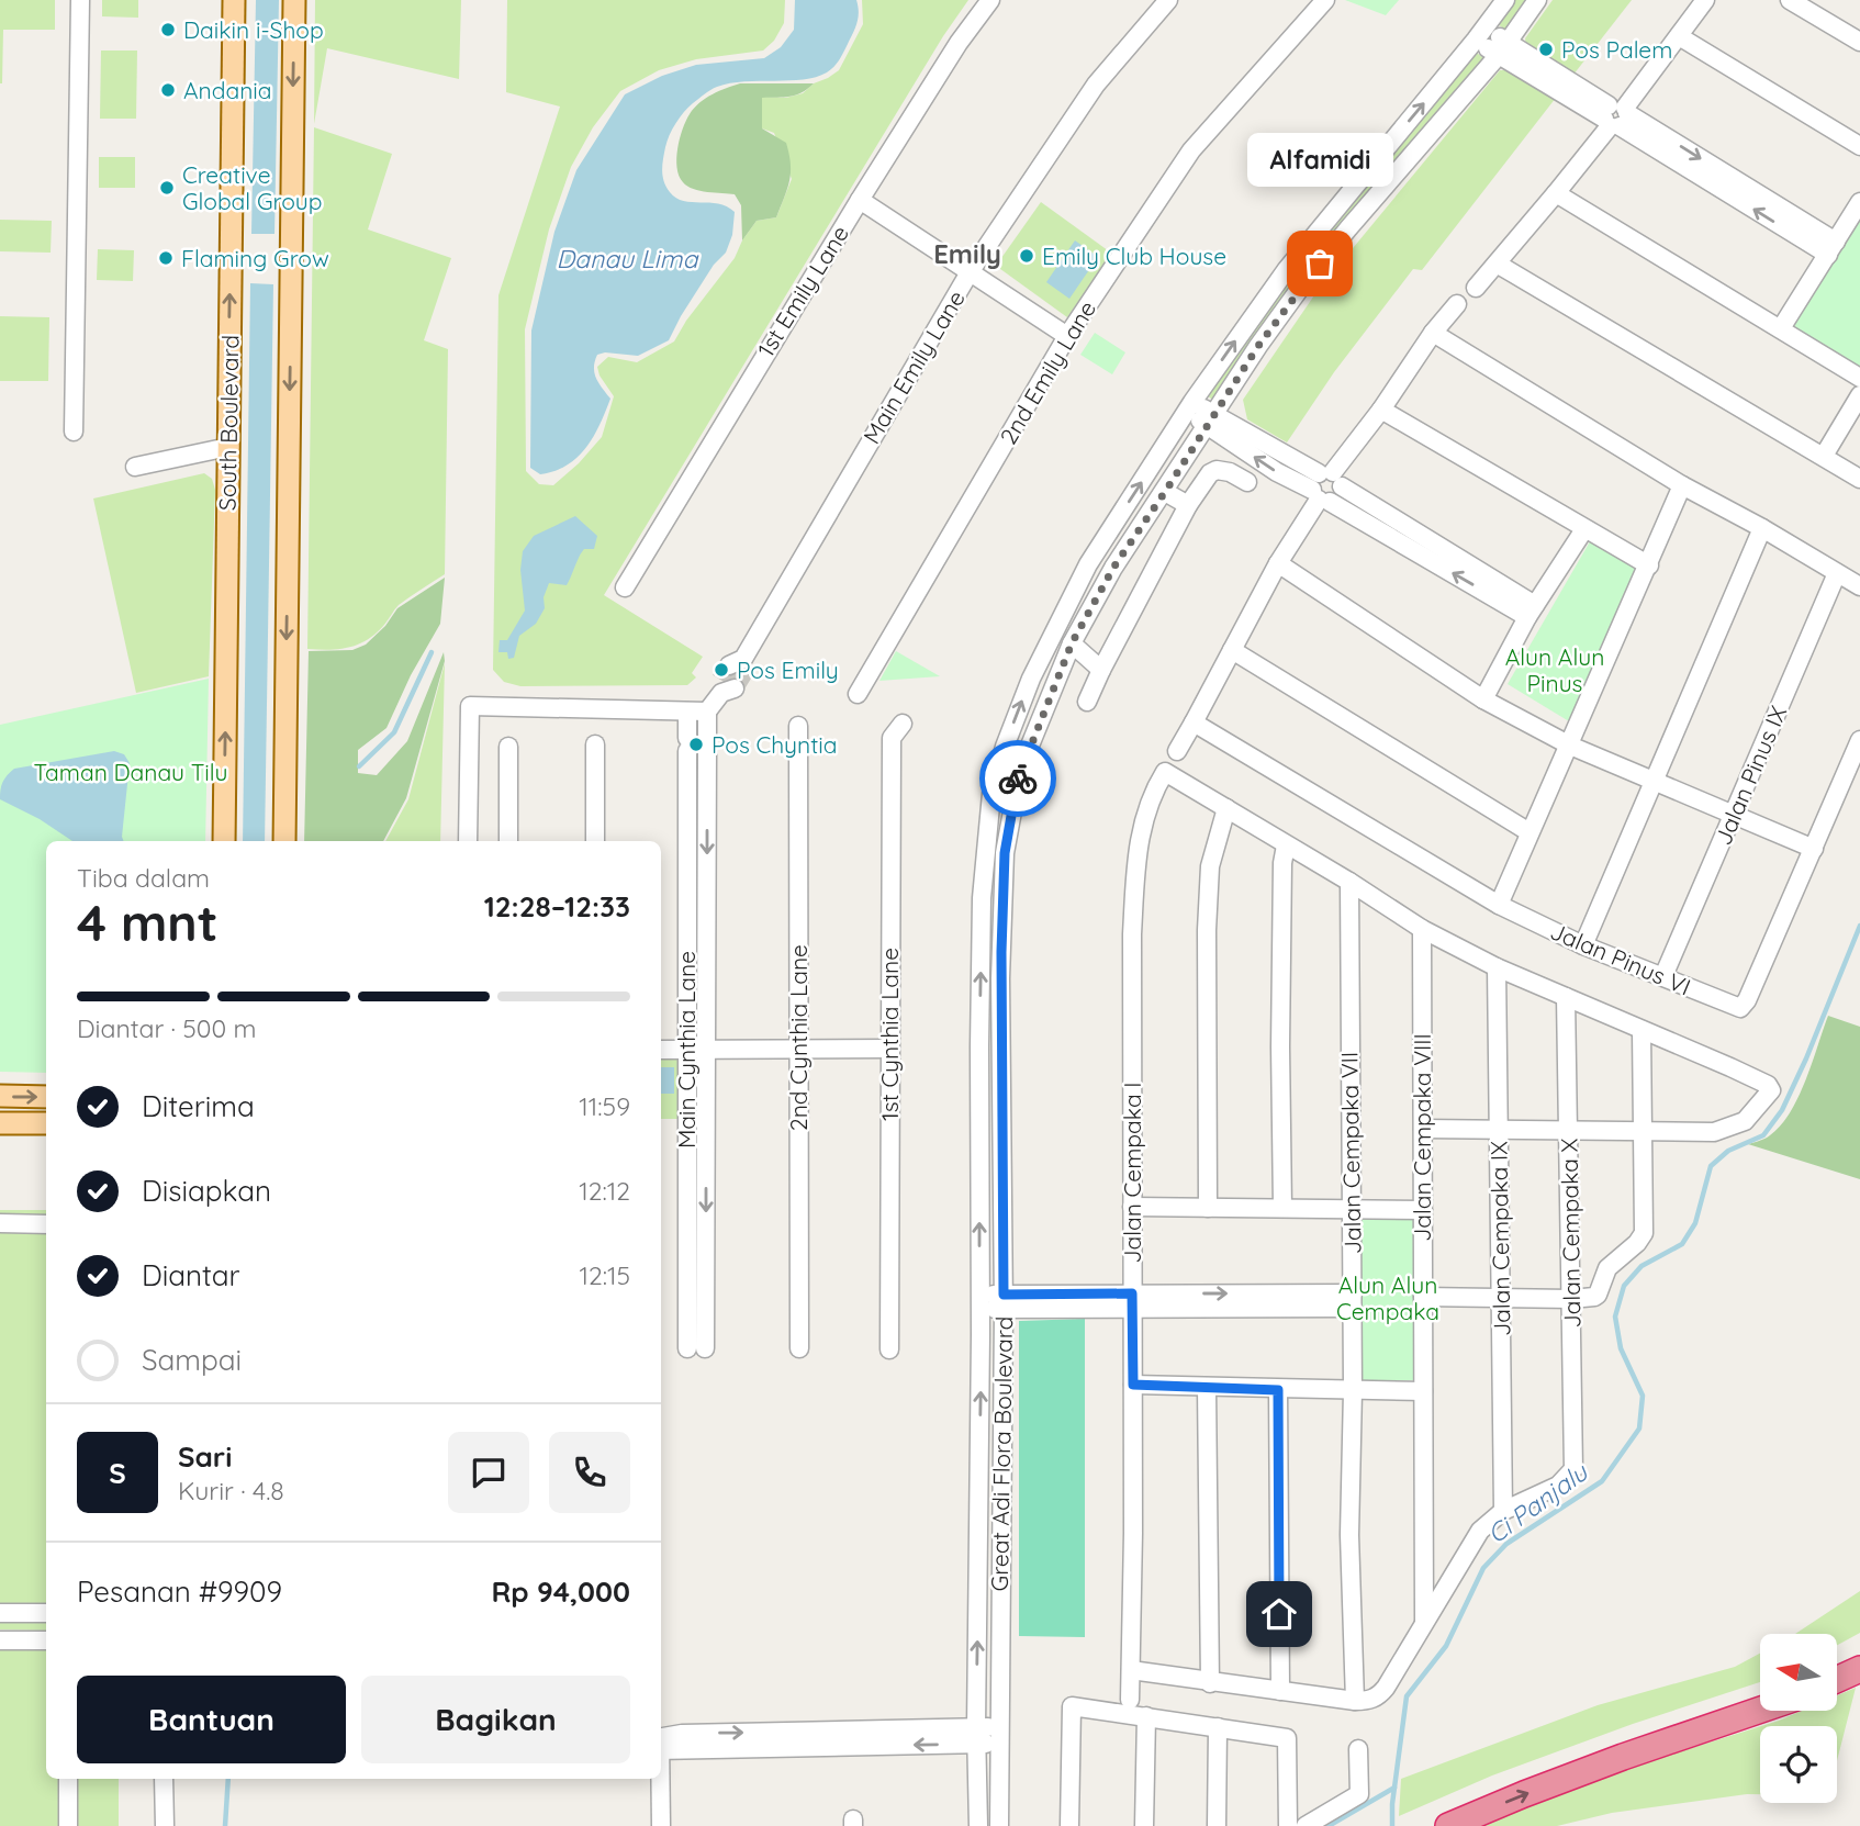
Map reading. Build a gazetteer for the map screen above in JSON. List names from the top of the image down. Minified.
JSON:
{"streets":{"main road":["South Boulevard"],"street":["1st Emily Lane","Main Emily Lane","2nd Emily Lane","Jalan Pinus IX","Jalan Pinus VI","1st Cynthia Lane","2nd Cynthia Lane","Main Cynthia Lane","Jalan Cempaka VIII","Jalan Cempaka VII","Jalan Cempaka I","Jalan Cempaka X","Jalan Cempaka IX","Great Adi Flora Boulevard"]},"crossings":[["Main Emily Lane","Main Cynthia Lane"],["Jalan Pinus IX","Jalan Pinus VI"],["Jalan Cempaka X","Jalan Cempaka IX"]],"districts":["Emily"],"water":["Danau Lima","Ci Panjalu"],"parks":["Alun Alun Pinus","Taman Danau Tilu","Alun Alun Cempaka"],"places":["Daikin i-Shop","Pos Palem","Andania","Creative Global Group","Emily Club House","Flaming Grow","Alfamidi","Pos Emily","Pos Chyntia"],"north":"left","page":{"bubble":"Alfamidi","heading":["4 mnt","Tiba dalam","12:28–12:33"],"panel":["Sari","Kurir · 4.8","Pesanan #9909","Rp 94,000"],"bar":"Diantar · 500 m","list":[["Diterima","11:59"],["Disiapkan","12:12"],["Diantar","12:15"],"Sampai"],"round":"S","buttons":["Bantuan","Bagikan"]}}
